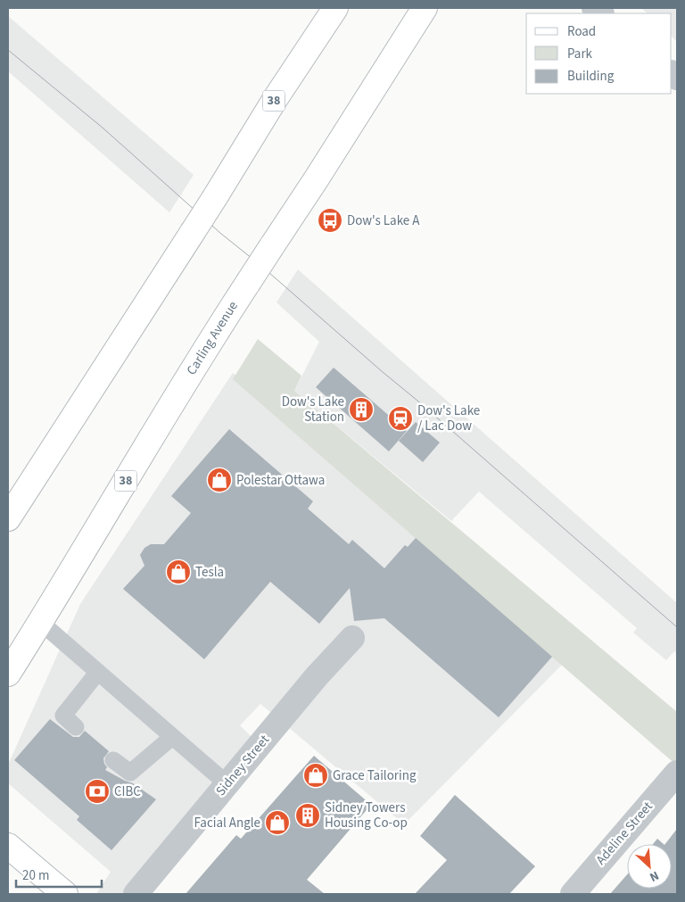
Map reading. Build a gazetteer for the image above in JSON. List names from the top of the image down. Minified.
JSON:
{"streets":{"main road":["38","Carling Avenue"],"street":["Sidney Street","Adeline Street"]},"places":{"bus stop":["Dow's Lake A"],"building":["Dow's Lake Station","Sidney Towers Housing Co-op"],"station":["Dow's Lake / Lac Dow"],"shop":["Polestar Ottawa","Tesla","Grace Tailoring","Facial Angle"],"bank":["CIBC"]},"legend":["Road","Park","Building"],"scale_bar":"20 m","north":"bottom right"}
